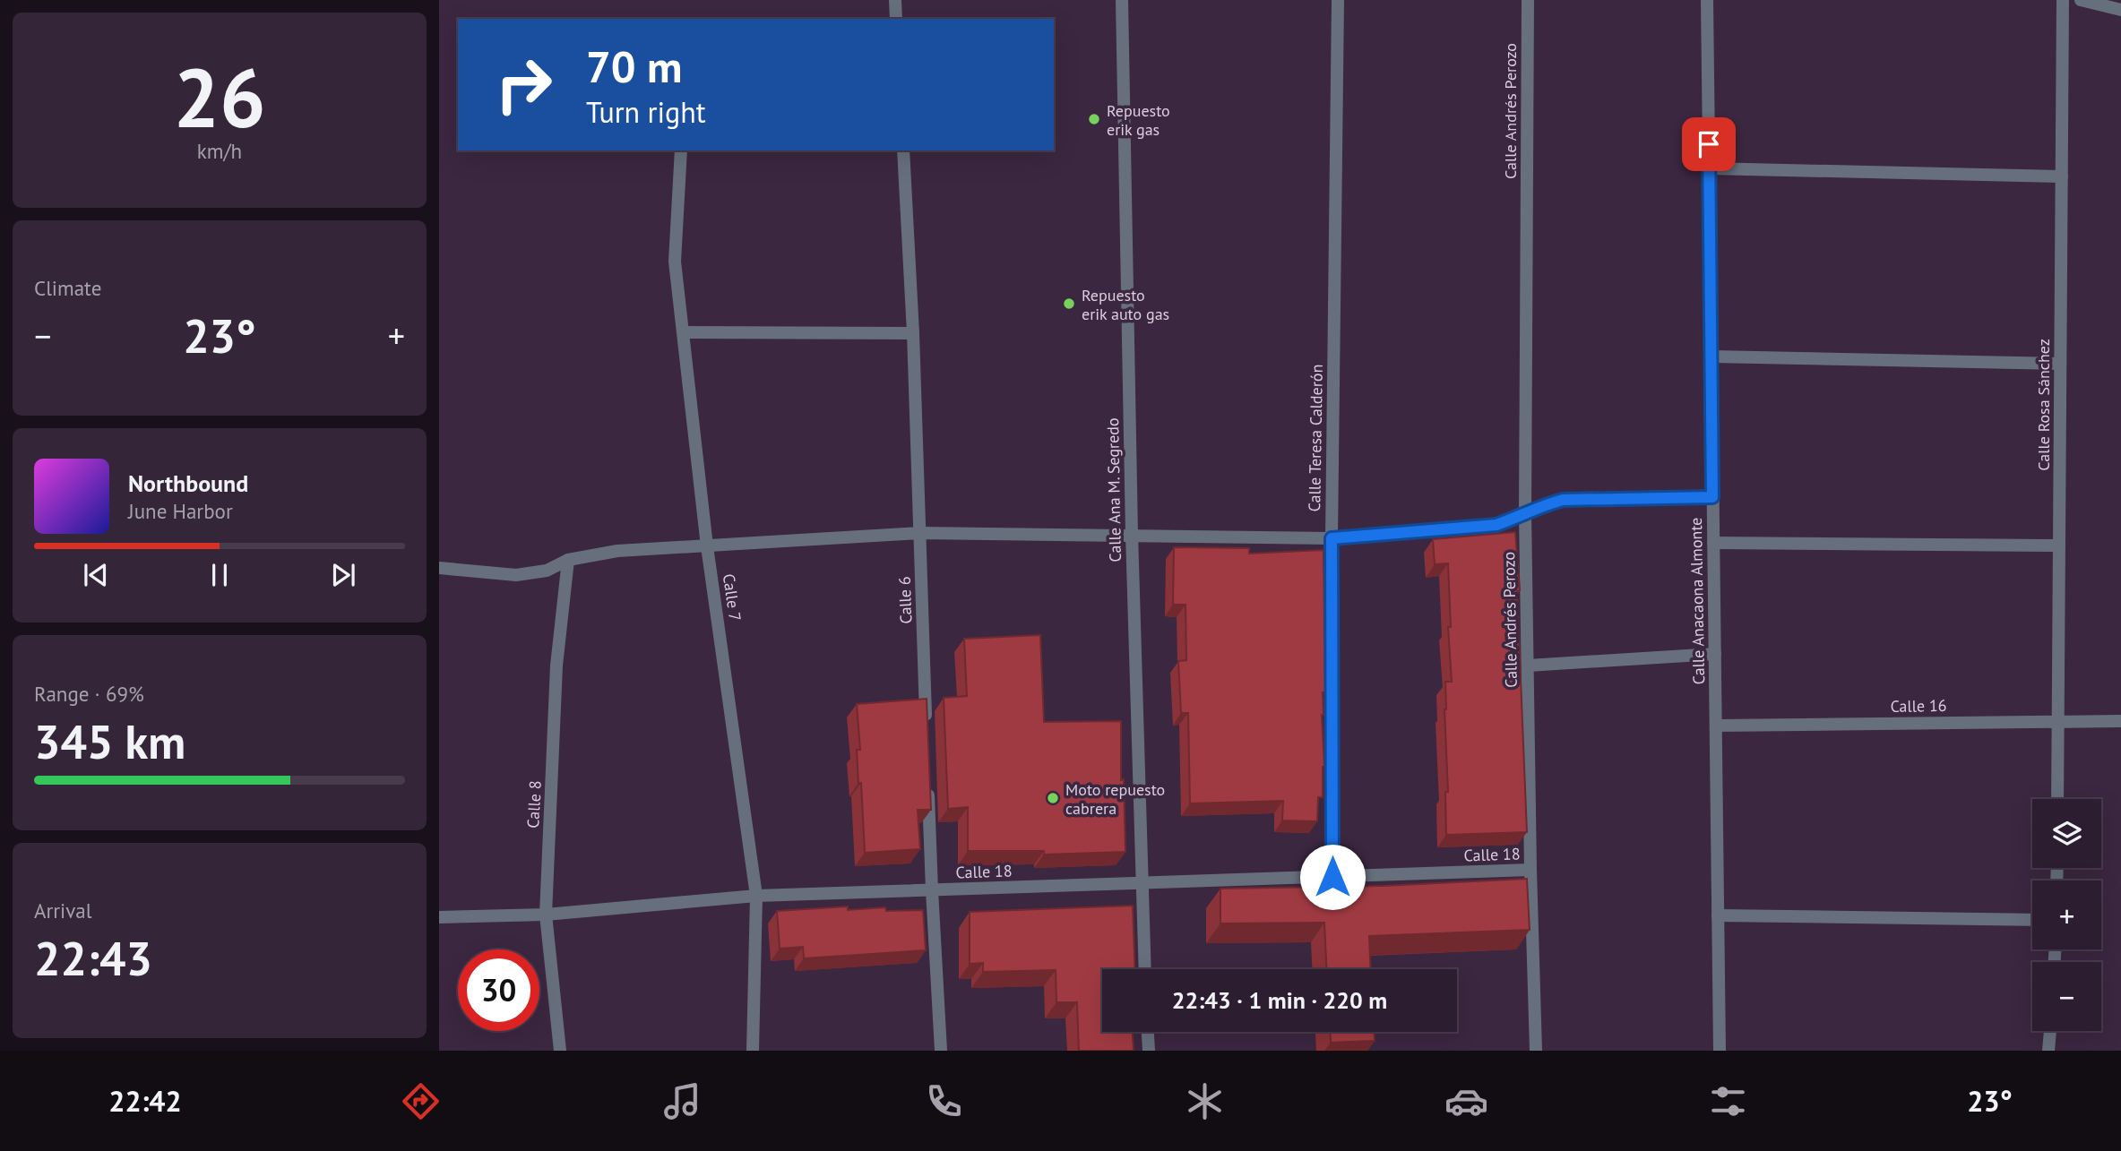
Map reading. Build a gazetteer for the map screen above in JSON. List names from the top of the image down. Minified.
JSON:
{"streets":{"street":["Calle Andrés Perozo","Calle Rosa Sánchez","Calle Teresa Calderón","Calle Ana M. Segredo","Calle 7","Calle 6","Calle Anacaona Almonte","Calle 16","Calle 8","Calle 18"]},"crossings":[["Calle Andrés Perozo","Calle 18"],["Calle Rosa Sánchez","Calle 16"],["Calle Teresa Calderón","Calle 18"],["Calle Ana M. Segredo","Calle 18"],["Calle 7","Calle 18"],["Calle Anacaona Almonte","Calle 16"],["Calle 8","Calle 18"]],"places":["Repuesto erik gas","Repuesto erik auto gas","Moto repuesto cabrera"],"page":{"tile":[["26","km/h"],"Climate",["Range · 69%","345 km"],["Arrival","22:43"]],"turn":["70 m","Turn right"],"heat":["−","23°","+"],"song":["Northbound","June Harbor"],"map_buttons":["+","−"],"limit":"30","trip":"22:43 · 1 min · 220 m","tabs":["22:42","23°"]}}
